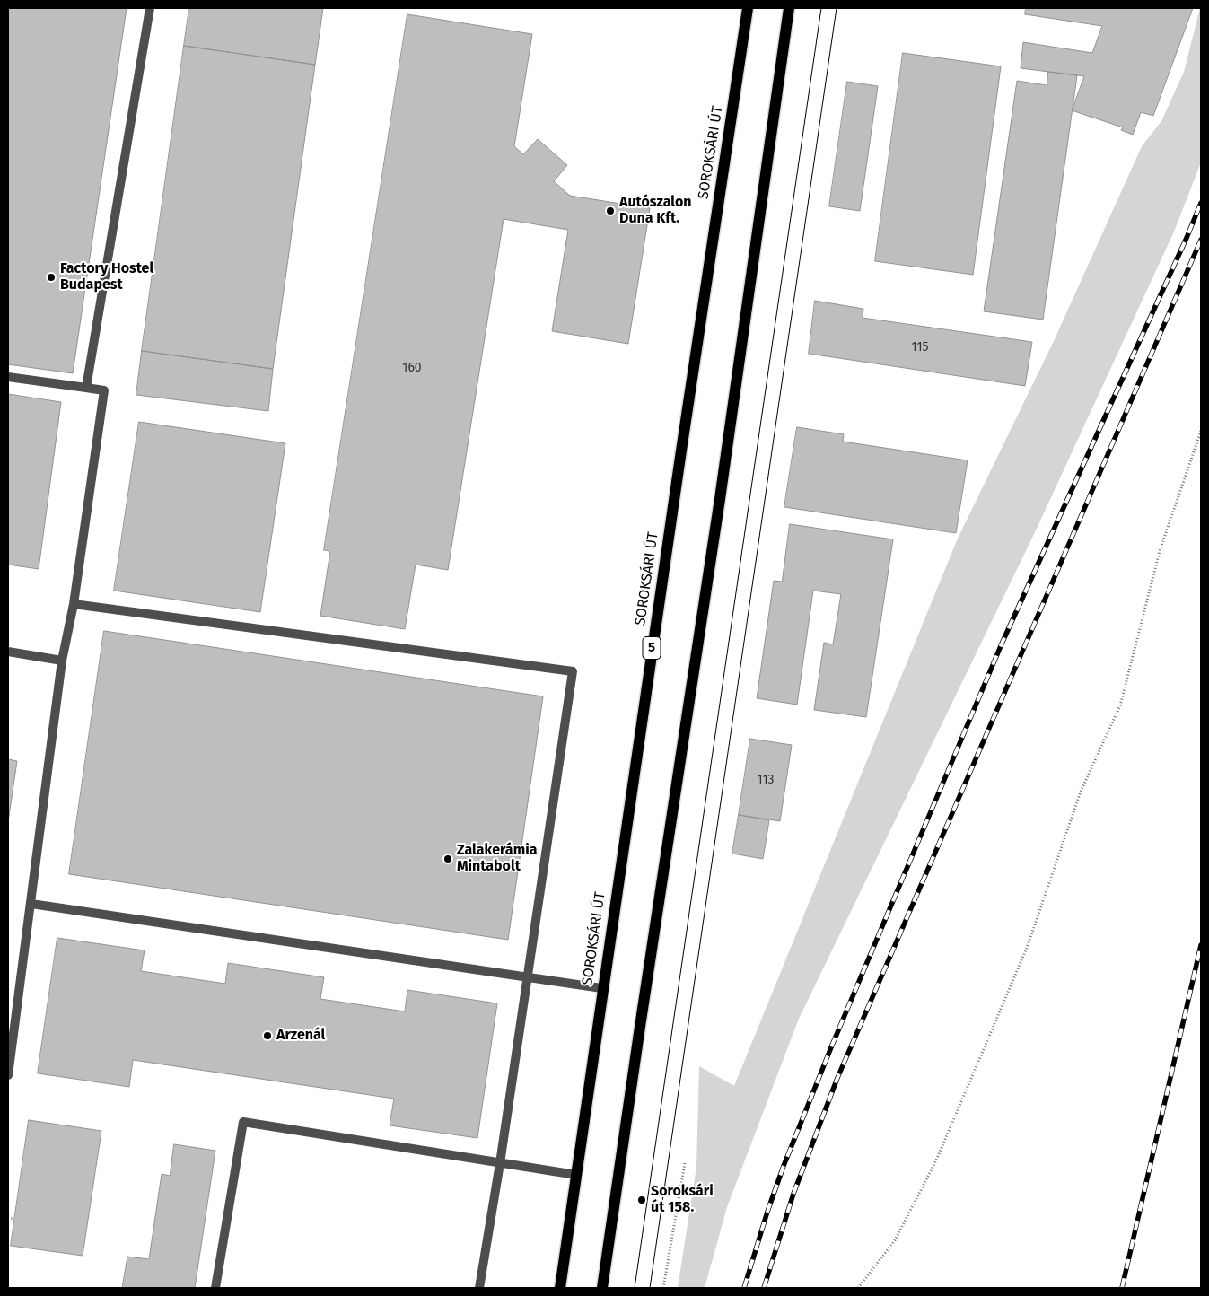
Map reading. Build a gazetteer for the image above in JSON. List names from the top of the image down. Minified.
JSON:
{"streets":{"main road":["SOROKSÁRI ÚT","5"]},"places":["Autószalon Duna Kft.","Factory Hostel Budapest","Zalakerámia Mintabolt","Arzenál","Soroksári út 158."],"house_numbers":["115","160","113"]}
